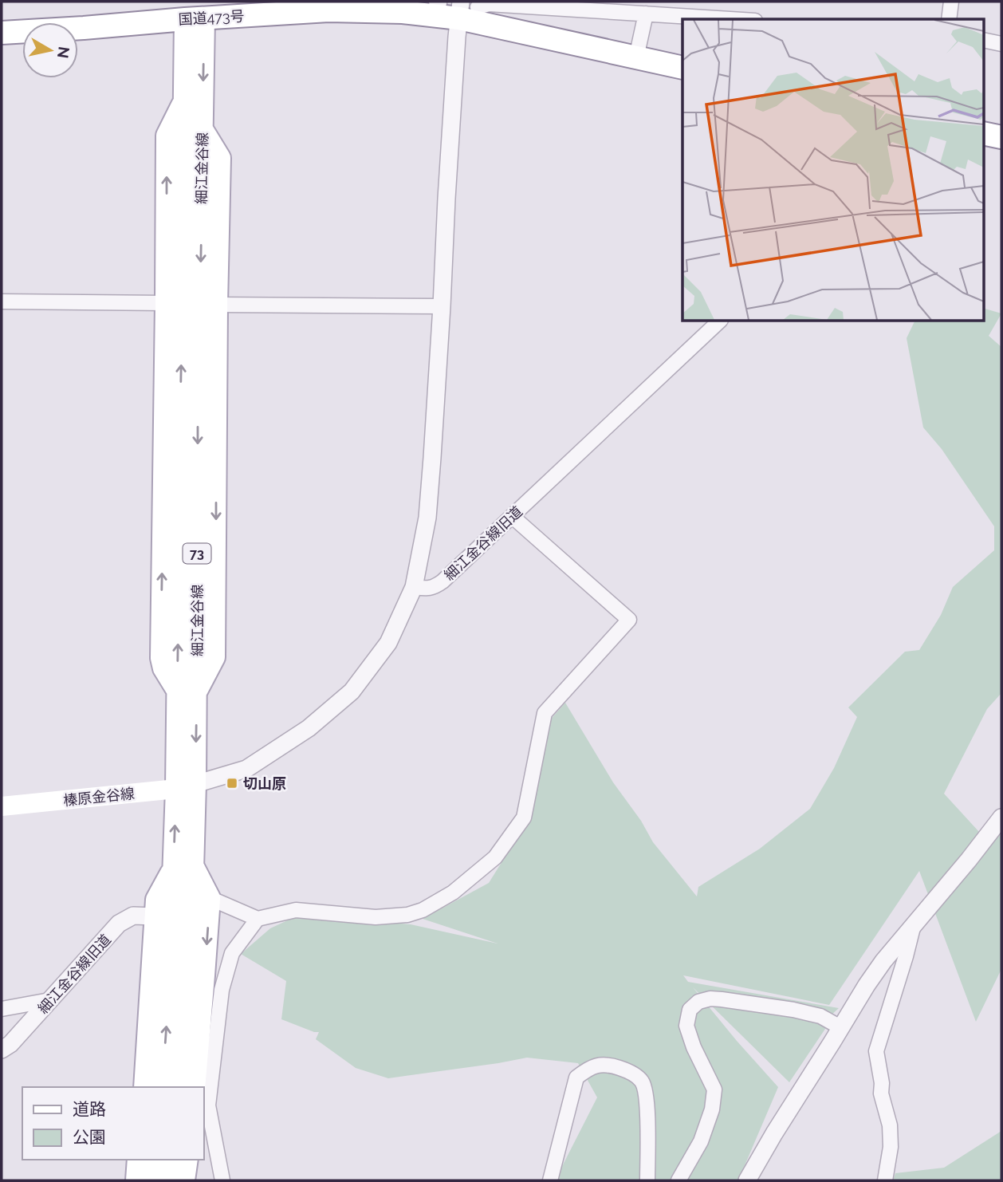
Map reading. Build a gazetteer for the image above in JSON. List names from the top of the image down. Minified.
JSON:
{"streets":{"highway":["国道473号"],"main road":["細江金谷線","73","榛原金谷線"],"street":["細江金谷線旧道"]},"crossings":[["国道473号","細江金谷線"],["細江金谷線","73"],["細江金谷線","榛原金谷線"],["細江金谷線旧道","73"]],"places":{"transit":["切山原"]},"legend":["道路","公園"],"north":"right"}
